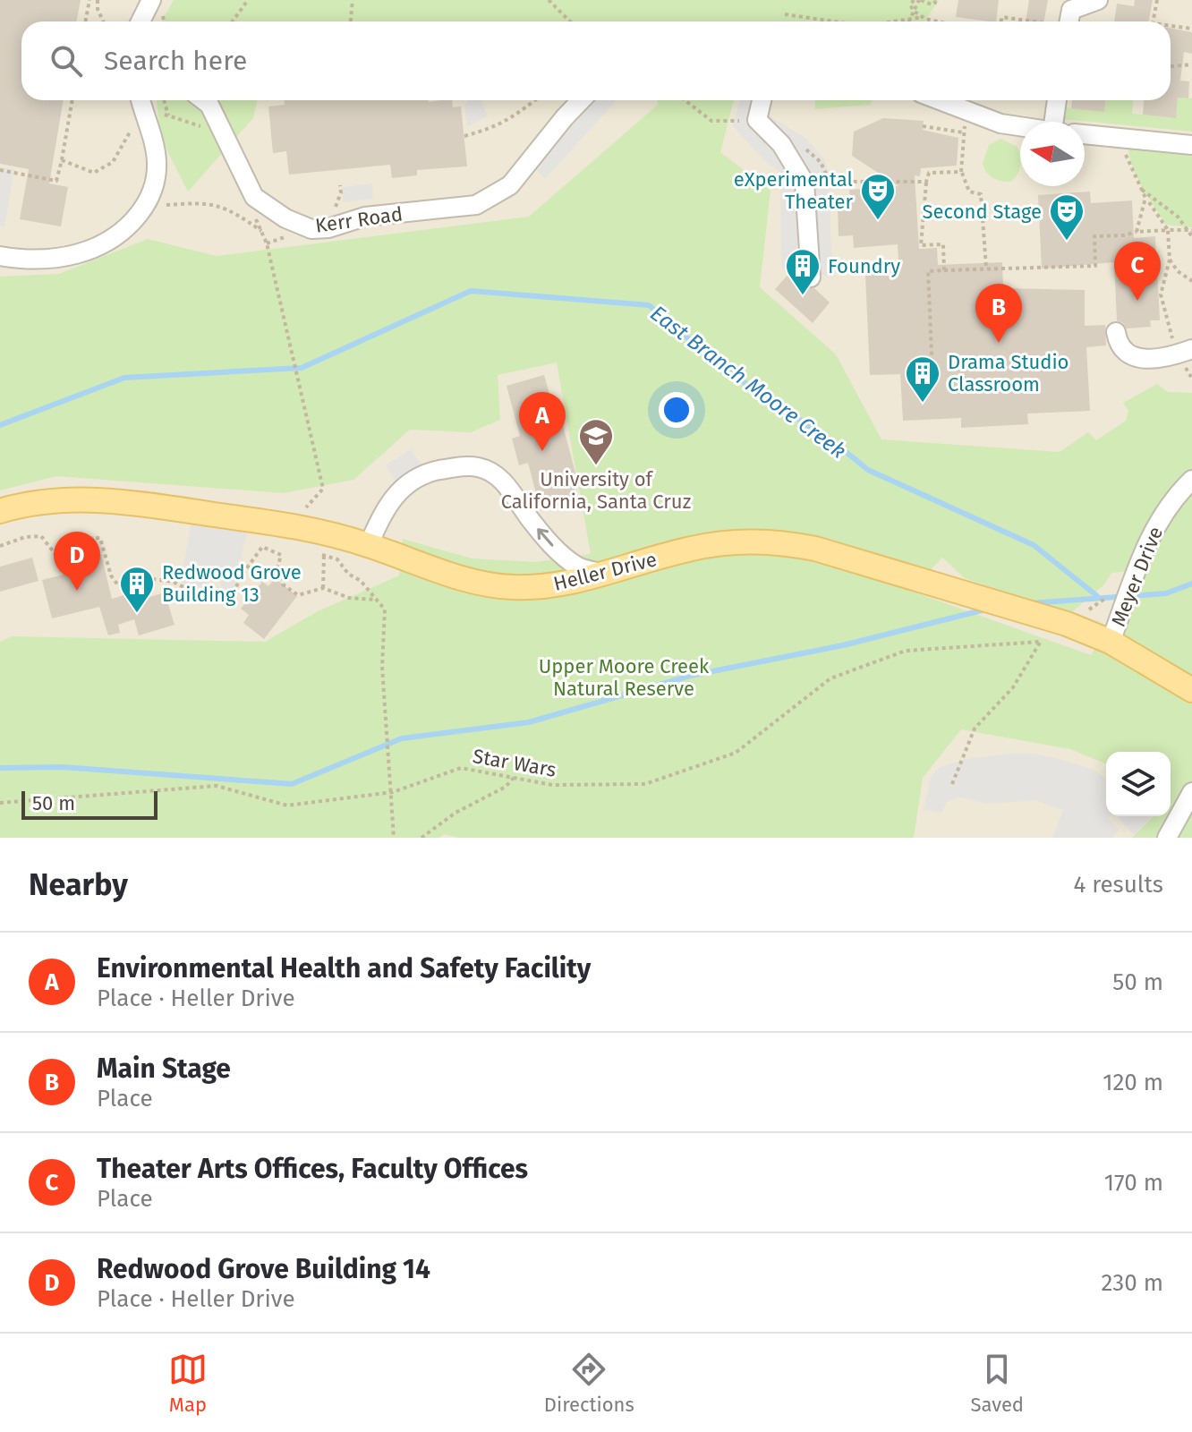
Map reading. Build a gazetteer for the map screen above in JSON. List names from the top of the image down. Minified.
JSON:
{"streets":{"main road":["Heller Drive"],"street":["Kerr Road","Meyer Drive"],"path":["Star Wars"]},"crossings":[["Heller Drive","Meyer Drive"],["Heller Drive","Star Wars"]],"water":["East Branch Moore Creek"],"parks":["Upper Moore Creek Natural Reserve"],"places":{"theatre":["eXperimental Theater","Second Stage"],"building":["Foundry","Drama Studio Classroom","Redwood Grove Building 13"],"school or university":["University of California, Santa Cruz"]},"scale_bar":"50 m","north":"left","page":{"search":"Search here","pins":["C","B","A","D"],"scale":"50 m","heading":["Nearby","4 results"],"list":[{"mark":"A","name":"Environmental Health and Safety Facility","note":"Place · Heller Drive","value":"50 m"},{"mark":"B","name":"Main Stage","note":"Place","value":"120 m"},{"mark":"C","name":"Theater Arts Offices, Faculty Offices","note":"Place","value":"170 m"},{"mark":"D","name":"Redwood Grove Building 14","note":"Place · Heller Drive","value":"230 m"}],"nav":["Map","Directions","Saved"]}}
